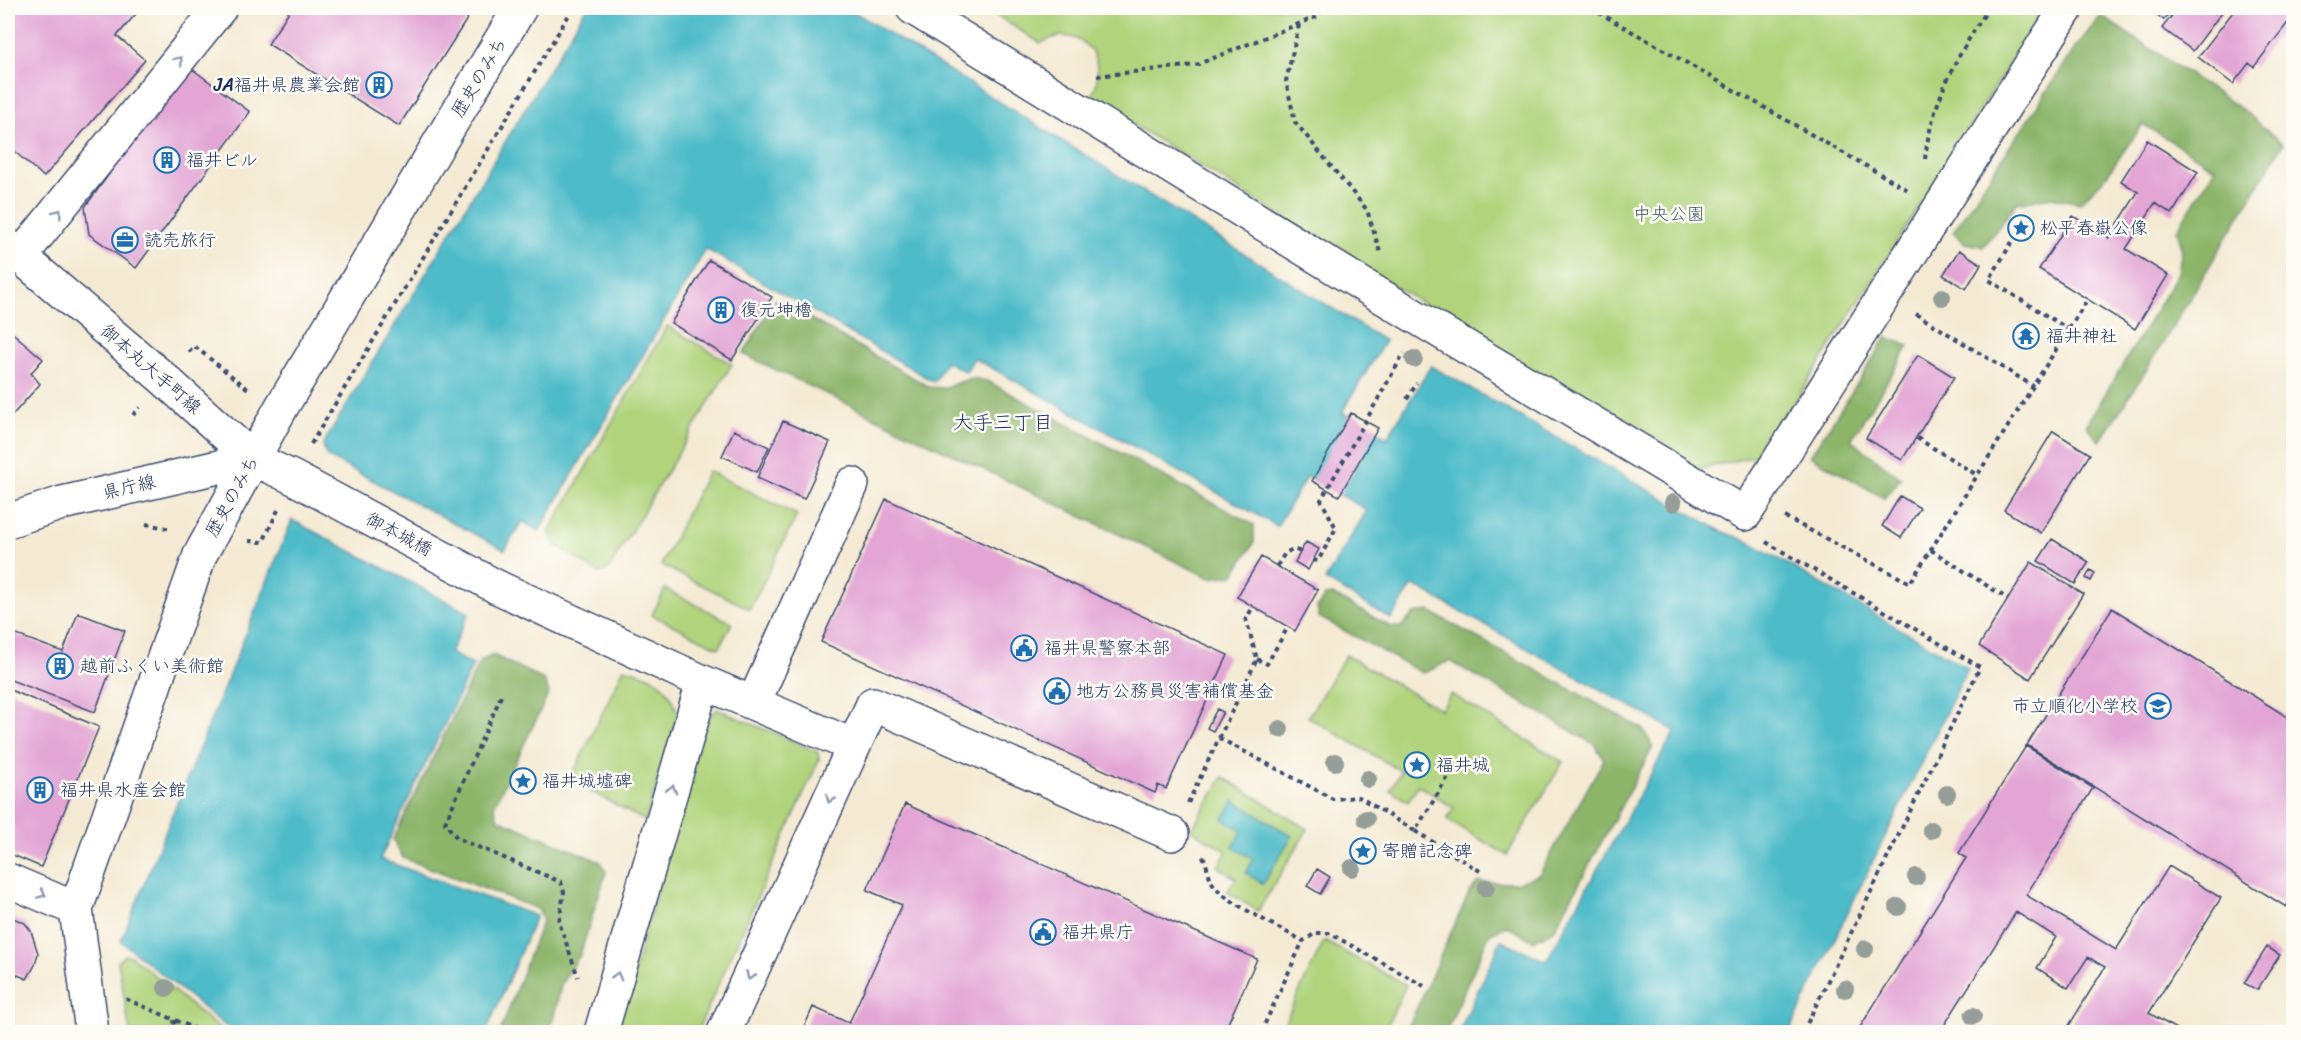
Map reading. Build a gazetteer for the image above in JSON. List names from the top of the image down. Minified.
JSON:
{"streets":{"street":["歴史のみち","御本丸大手町線","県庁線","御本城橋"]},"crossings":[["歴史のみち","御本丸大手町線"],["歴史のみち","県庁線"],["御本丸大手町線","県庁線"],["御本丸大手町線","御本城橋"]],"districts":["大手三丁目"],"parks":["中央公園"],"places":{"building":["JA福井県農業会館","福井ビル","復元坤櫓","越前ふくい美術館","福井県水産会館"],"place":["松平春嶽公像","福井城","福井城墟碑","寄贈記念碑"],"office":["読売旅行"],"temple":["福井神社"],"public building":["福井県警察本部","地方公務員災害補償基金","福井県庁"],"school or university":["市立順化小学校"]}}
